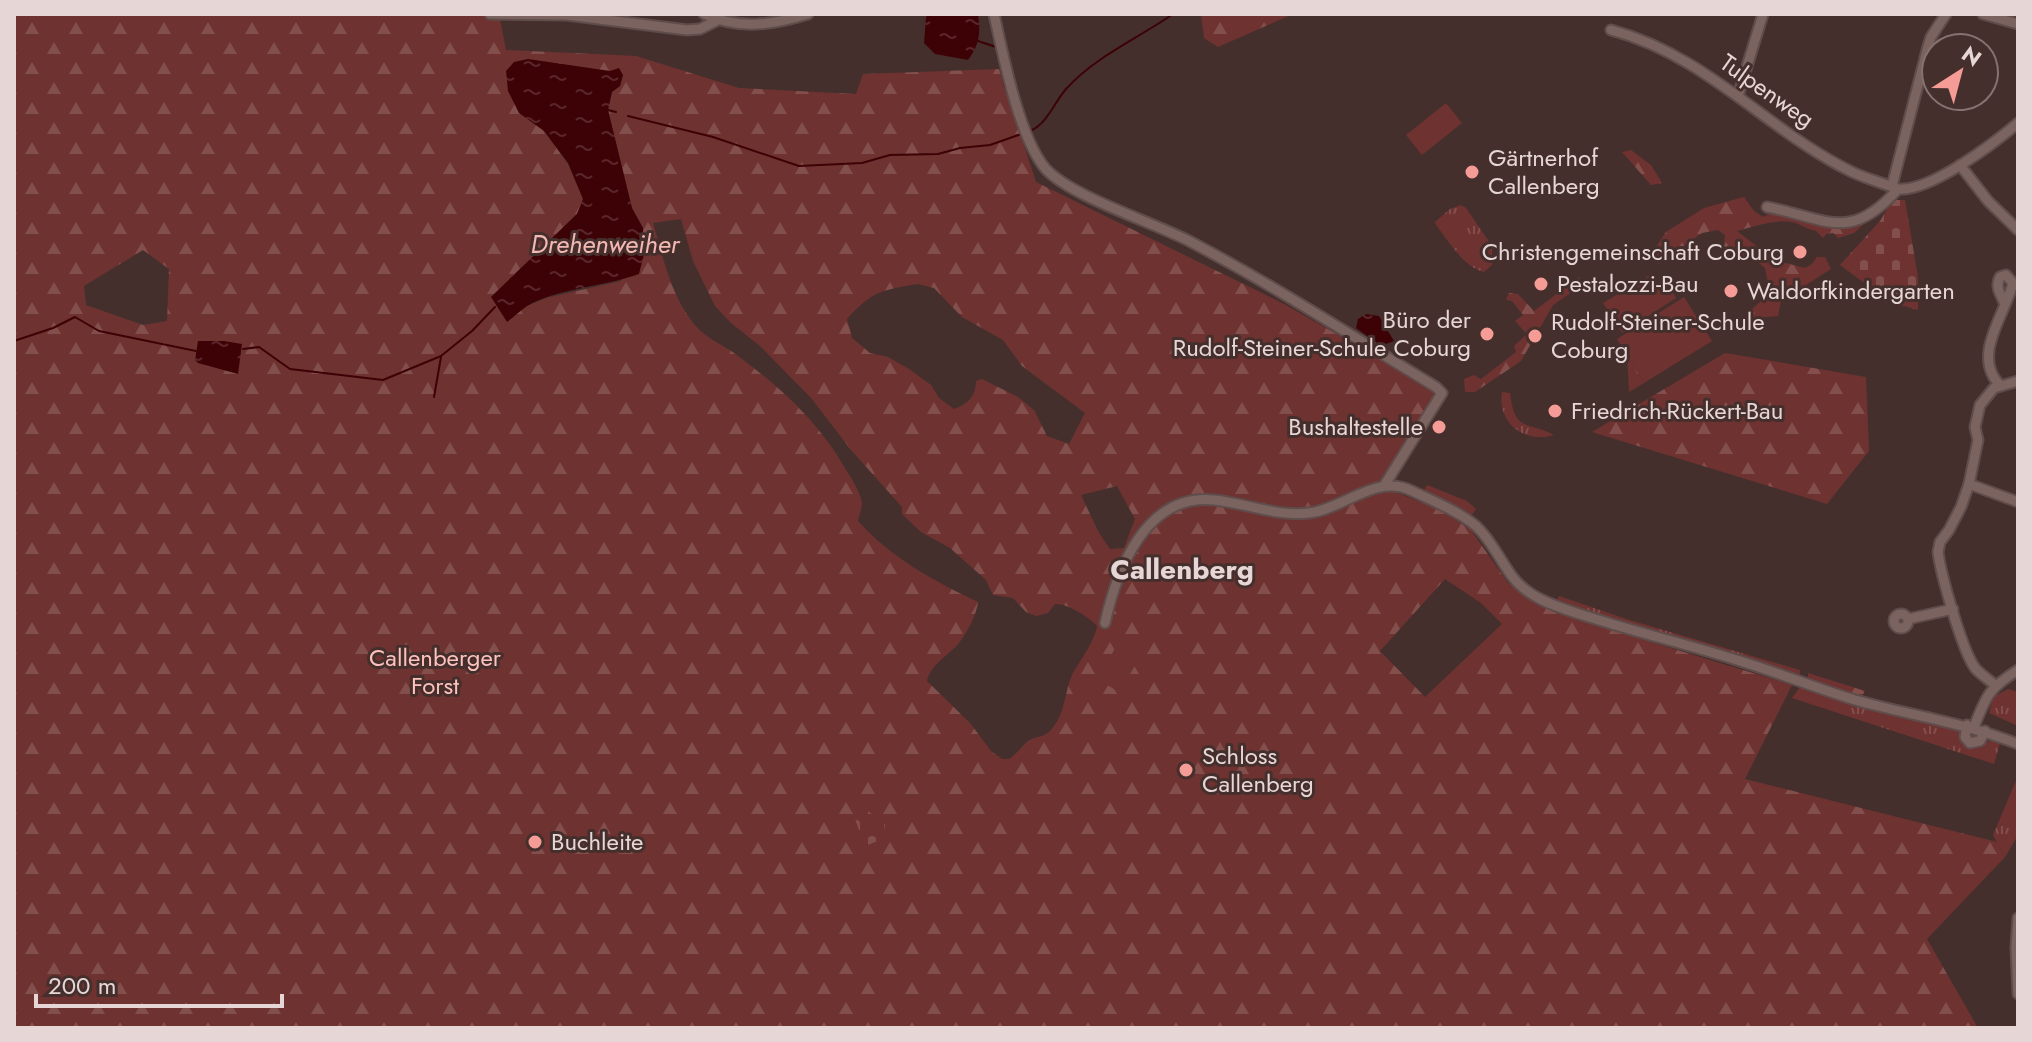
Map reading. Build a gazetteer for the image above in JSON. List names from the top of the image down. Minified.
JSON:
{"streets":{"street":["Tulpenweg"]},"districts":["Callenberg"],"water":["Drehenweiher"],"parks":["Callenberger Forst"],"places":["Gärtnerhof Callenberg","Christengemeinschaft Coburg","Pestalozzi-Bau","Waldorfkindergarten","Büro der Rudolf-Steiner-Schule Coburg","Rudolf-Steiner-Schule Coburg","Friedrich-Rückert-Bau","Bushaltestelle","Schloss Callenberg","Buchleite"],"scale_bar":"200 m","north":"top right"}
